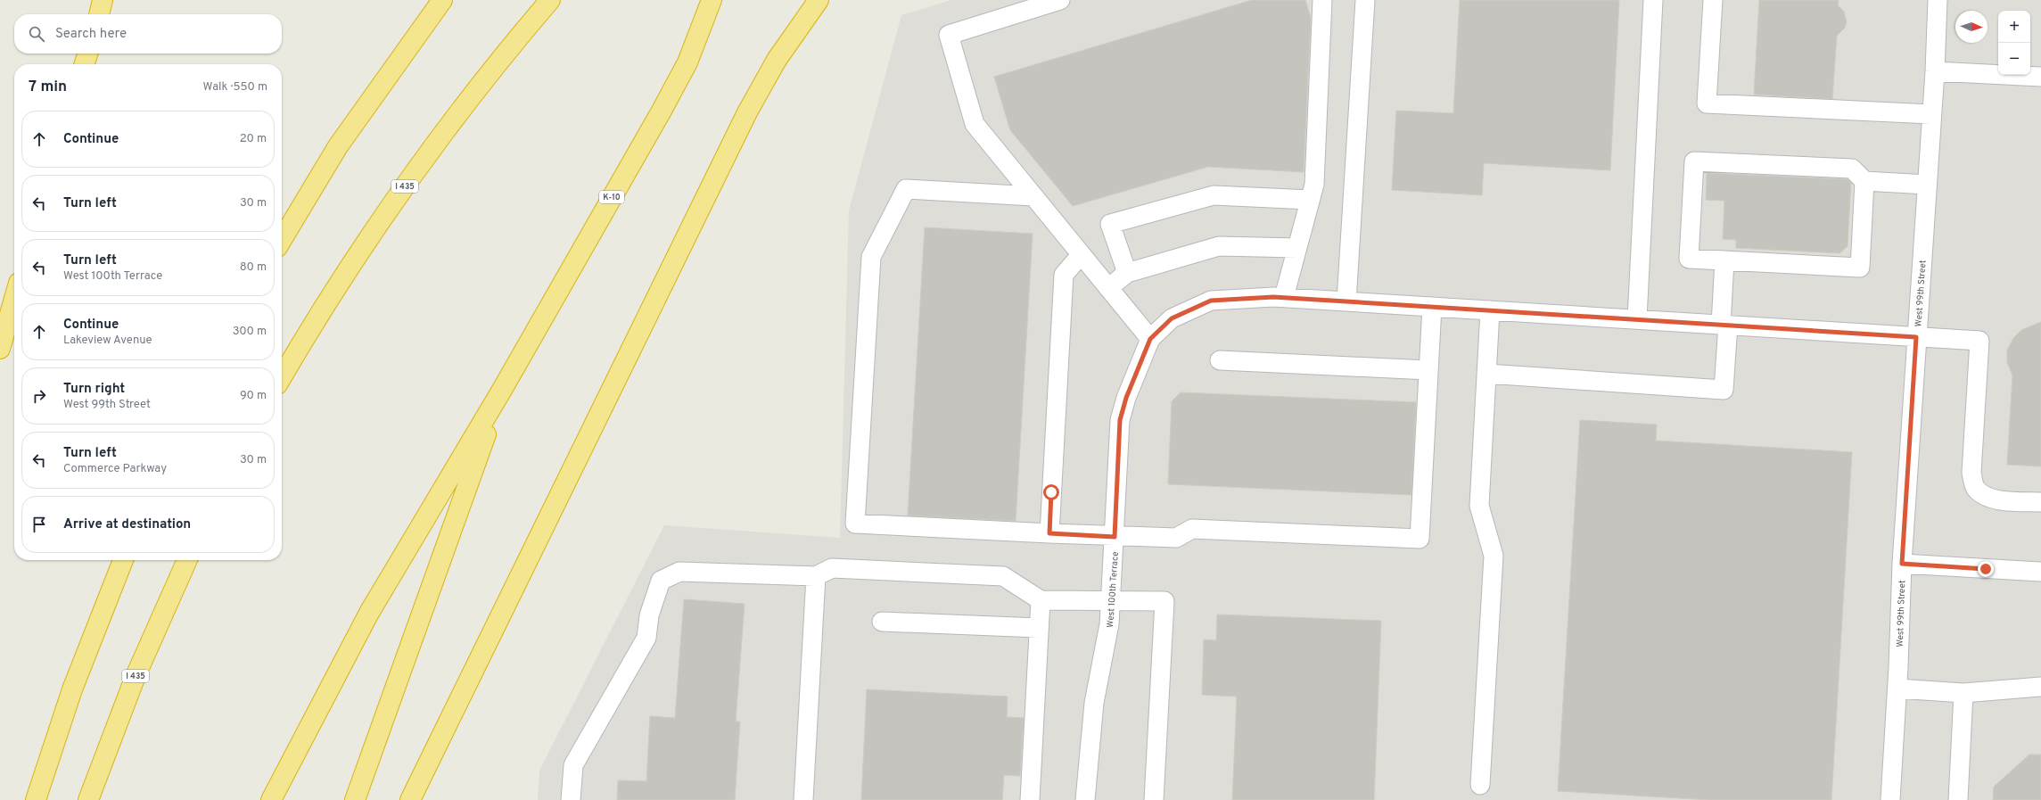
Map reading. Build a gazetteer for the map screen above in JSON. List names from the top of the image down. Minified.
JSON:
{"streets":{"highway":["I 435","K-10"],"street":["West 99th Street","West 100th Terrace"]},"north":"right","page":{"map_buttons":["+","−"],"search":"Search here","heading":["7 min","Walk · 550 m"],"list":[["Continue","20 m"],["Turn left","30 m"],["Turn left","West 100th Terrace","80 m"],["Continue","Lakeview Avenue","300 m"],["Turn right","West 99th Street","90 m"],["Turn left","Commerce Parkway","30 m"],"Arrive at destination"]}}
